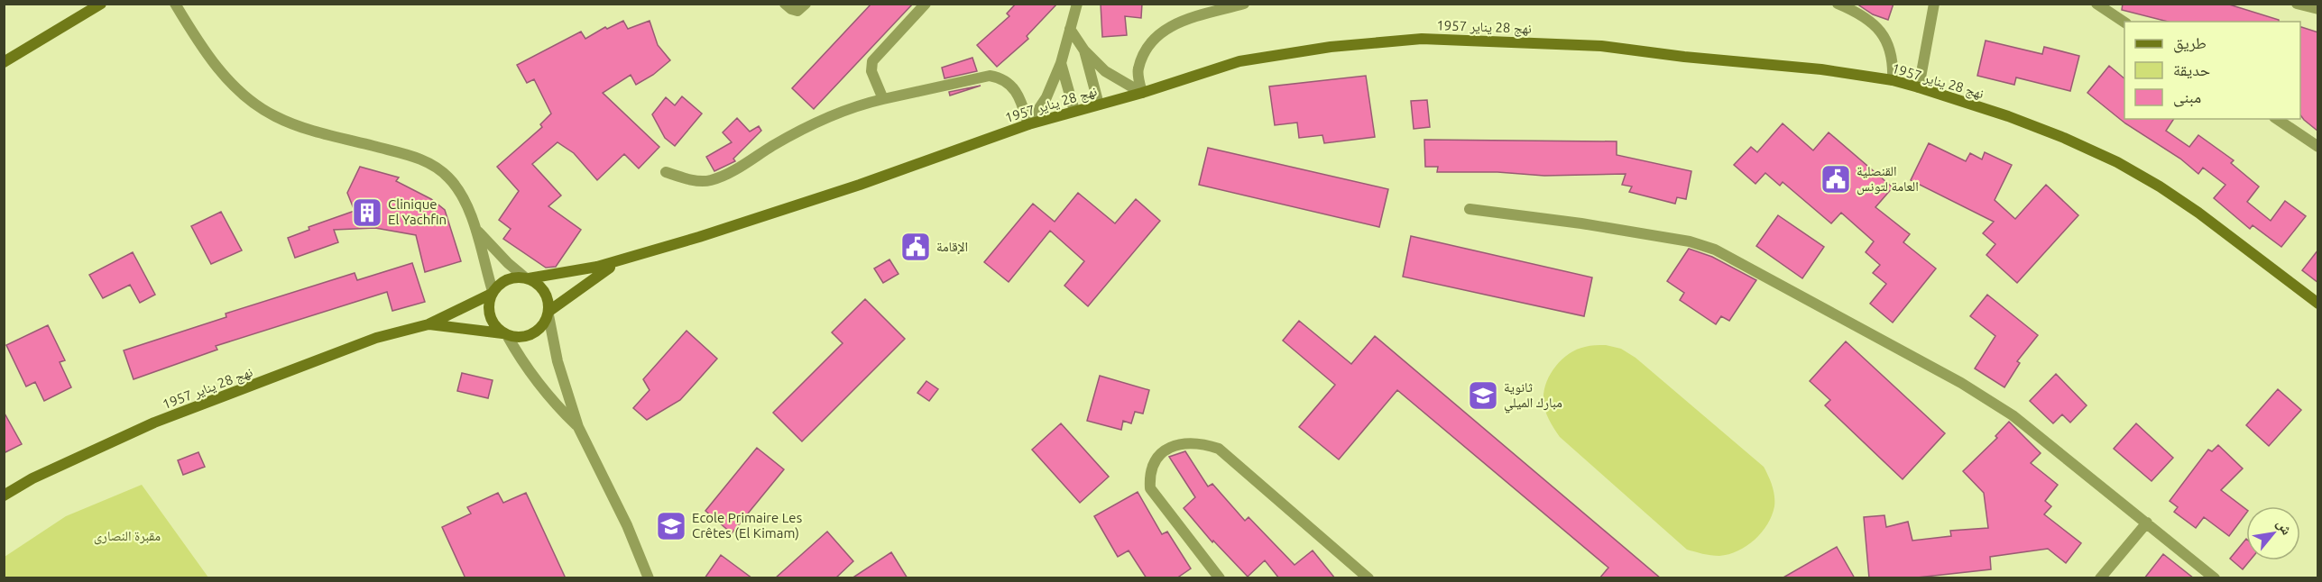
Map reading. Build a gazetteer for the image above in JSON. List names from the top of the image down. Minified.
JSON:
{"streets":{"street":["نهج 28 يناير 1957"]},"parks":["مقبرة النصارى"],"places":{"public building":["القنصلية العامة لتونس","الإقامة"],"building":["Clinique El Yachfin"],"school or university":["ثانوية مبارك الميلي","Ecole Primaire Les Crêtes (El Kimam)"]},"legend":["طريق","حديقة","مبنى"],"north":"top right"}
